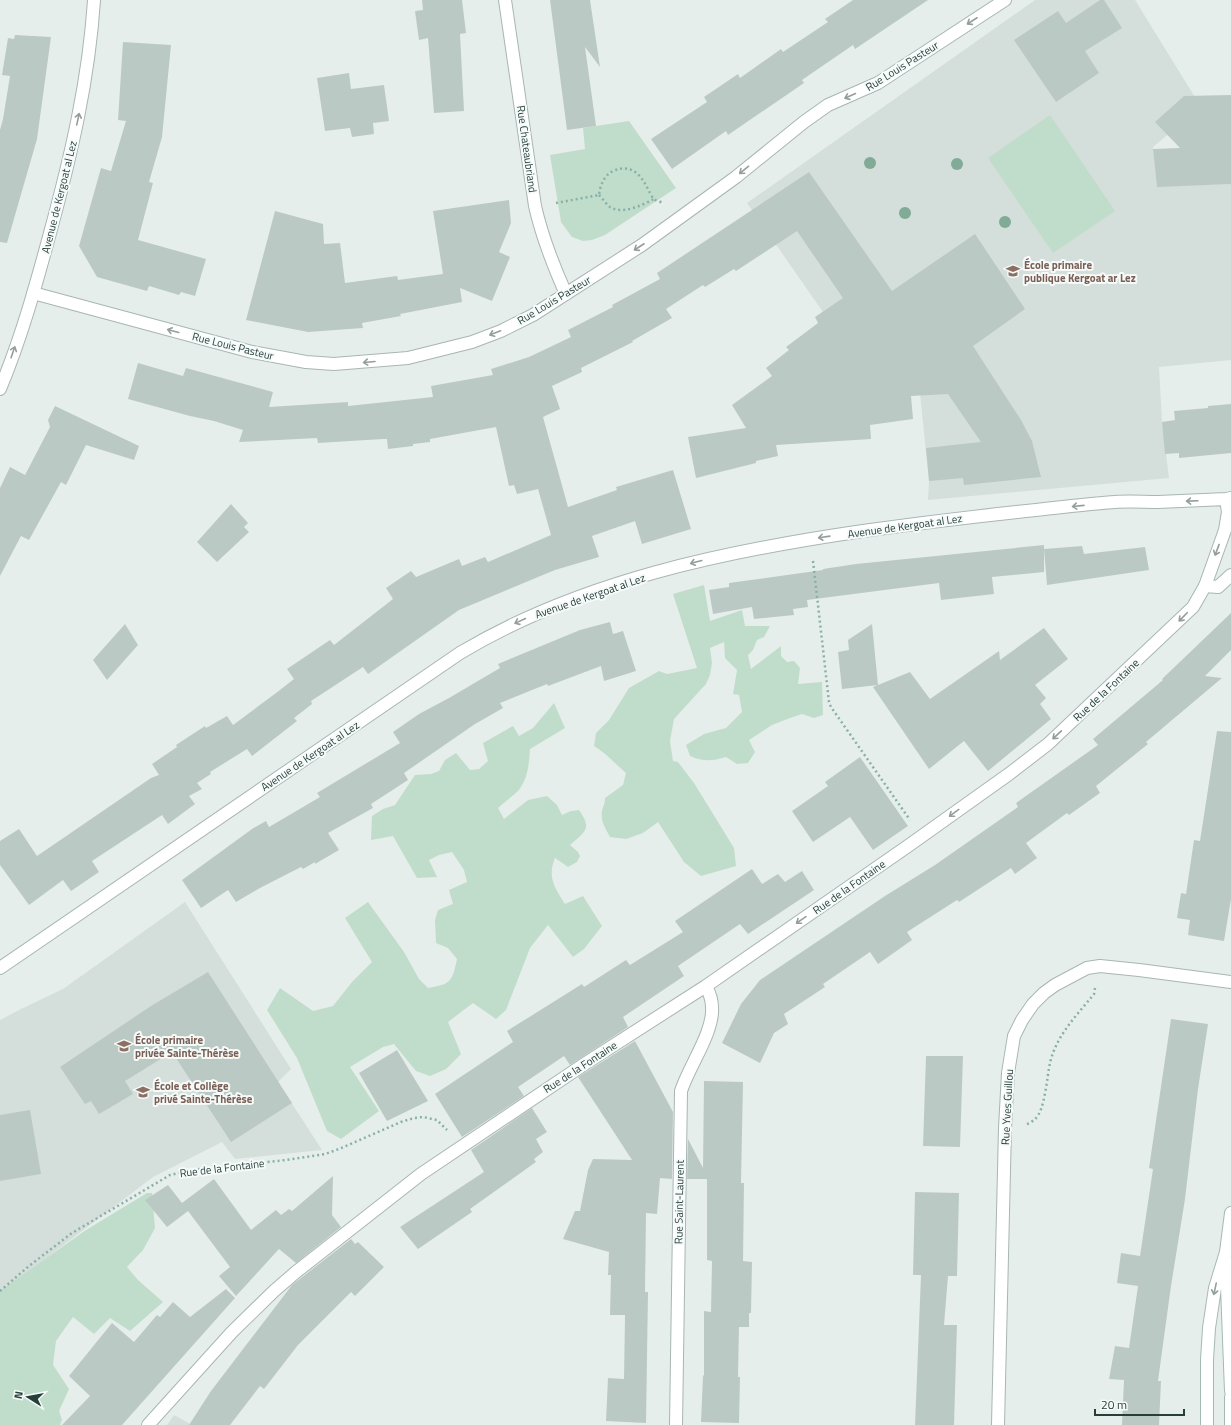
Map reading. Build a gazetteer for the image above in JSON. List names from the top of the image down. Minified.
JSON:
{"streets":{"street":["Rue Louis Pasteur","Rue Chateaubriand","Avenue de Kergoat al Lez","Rue de la Fontaine","Rue Yves Guillou","Rue Saint-Laurent"]},"crossings":[["Rue Louis Pasteur","Rue Chateaubriand"],["Rue Louis Pasteur","Avenue de Kergoat al Lez"],["Avenue de Kergoat al Lez","Rue de la Fontaine"],["Rue de la Fontaine","Rue Saint-Laurent"]],"one_way":["Rue Louis Pasteur","Rue de la Fontaine"],"places":{"school or university":["École primaire publique Kergoat ar Lez","École primaire privée Sainte-Thérèse","École et Collège privé Sainte-Thérèse"]},"scale_bar":"20 m","north":"left"}
